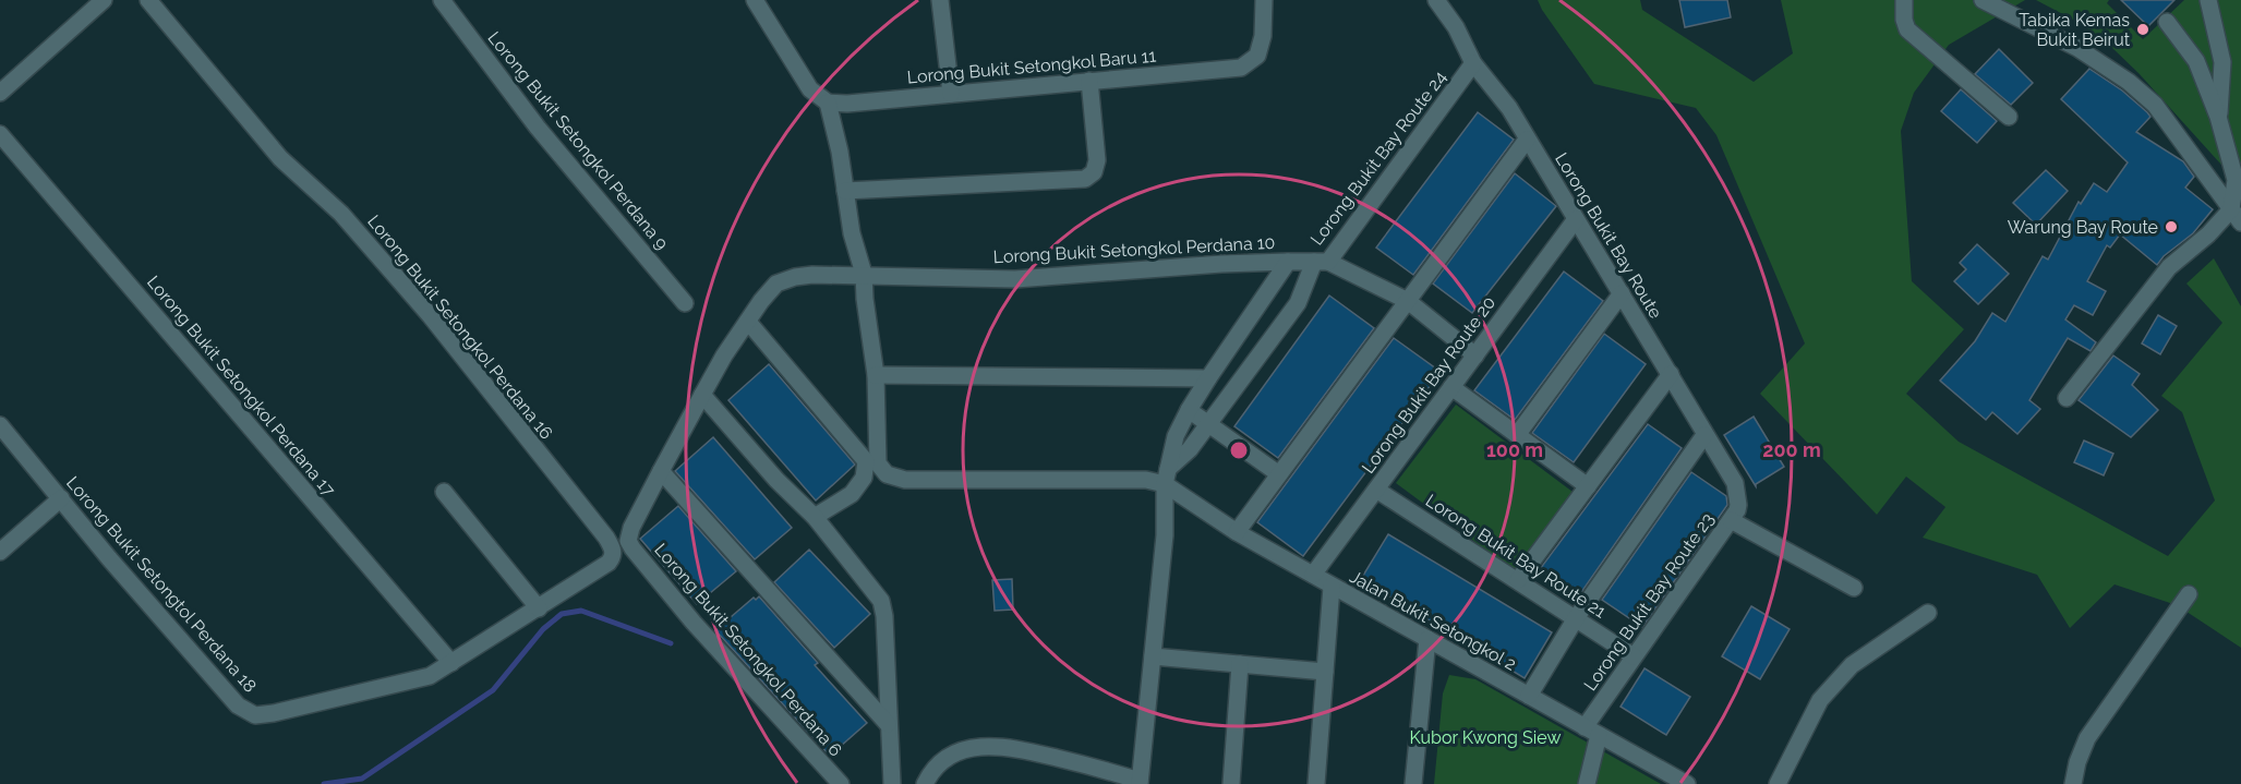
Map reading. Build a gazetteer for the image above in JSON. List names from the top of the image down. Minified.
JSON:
{"streets":{"street":["Lorong Bukit Setongkol Baru 11","Lorong Bukit Setongkol Perdana 9","Lorong Bukit Bay Route 24","Lorong Bukit Bay Route","Lorong Bukit Setongkol Perdana 10","Lorong Bukit Setongkol Perdana 16","Lorong Bukit Bay Route 20","Lorong Bukit Setongkol Perdana 17","Lorong Bukit Bay Route 21","Lorong Bukit Setongtol Perdana 18","Lorong Bukit Bay Route 23","Jalan Bukit Setongkol 2","Lorong Bukit Setongkol Perdana 6"]},"crossings":[["Lorong Bukit Bay Route 24","Lorong Bukit Bay Route"],["Lorong Bukit Bay Route 24","Lorong Bukit Setongkol Perdana 10"],["Lorong Bukit Bay Route","Lorong Bukit Bay Route 20"],["Lorong Bukit Bay Route","Lorong Bukit Bay Route 23"],["Lorong Bukit Setongkol Perdana 10","Lorong Bukit Setongkol Perdana 6"],["Lorong Bukit Setongkol Perdana 16","Lorong Bukit Setongtol Perdana 18"],["Lorong Bukit Bay Route 20","Lorong Bukit Bay Route 21"],["Lorong Bukit Bay Route 20","Jalan Bukit Setongkol 2"],["Lorong Bukit Setongkol Perdana 17","Lorong Bukit Setongtol Perdana 18"],["Lorong Bukit Bay Route 21","Lorong Bukit Bay Route 23"],["Lorong Bukit Bay Route 23","Jalan Bukit Setongkol 2"]],"parks":["Kubor Kwong Siew"],"places":["Tabika Kemas Bukit Beirut","Warung Bay Route"],"rings":["100 m","200 m"]}
